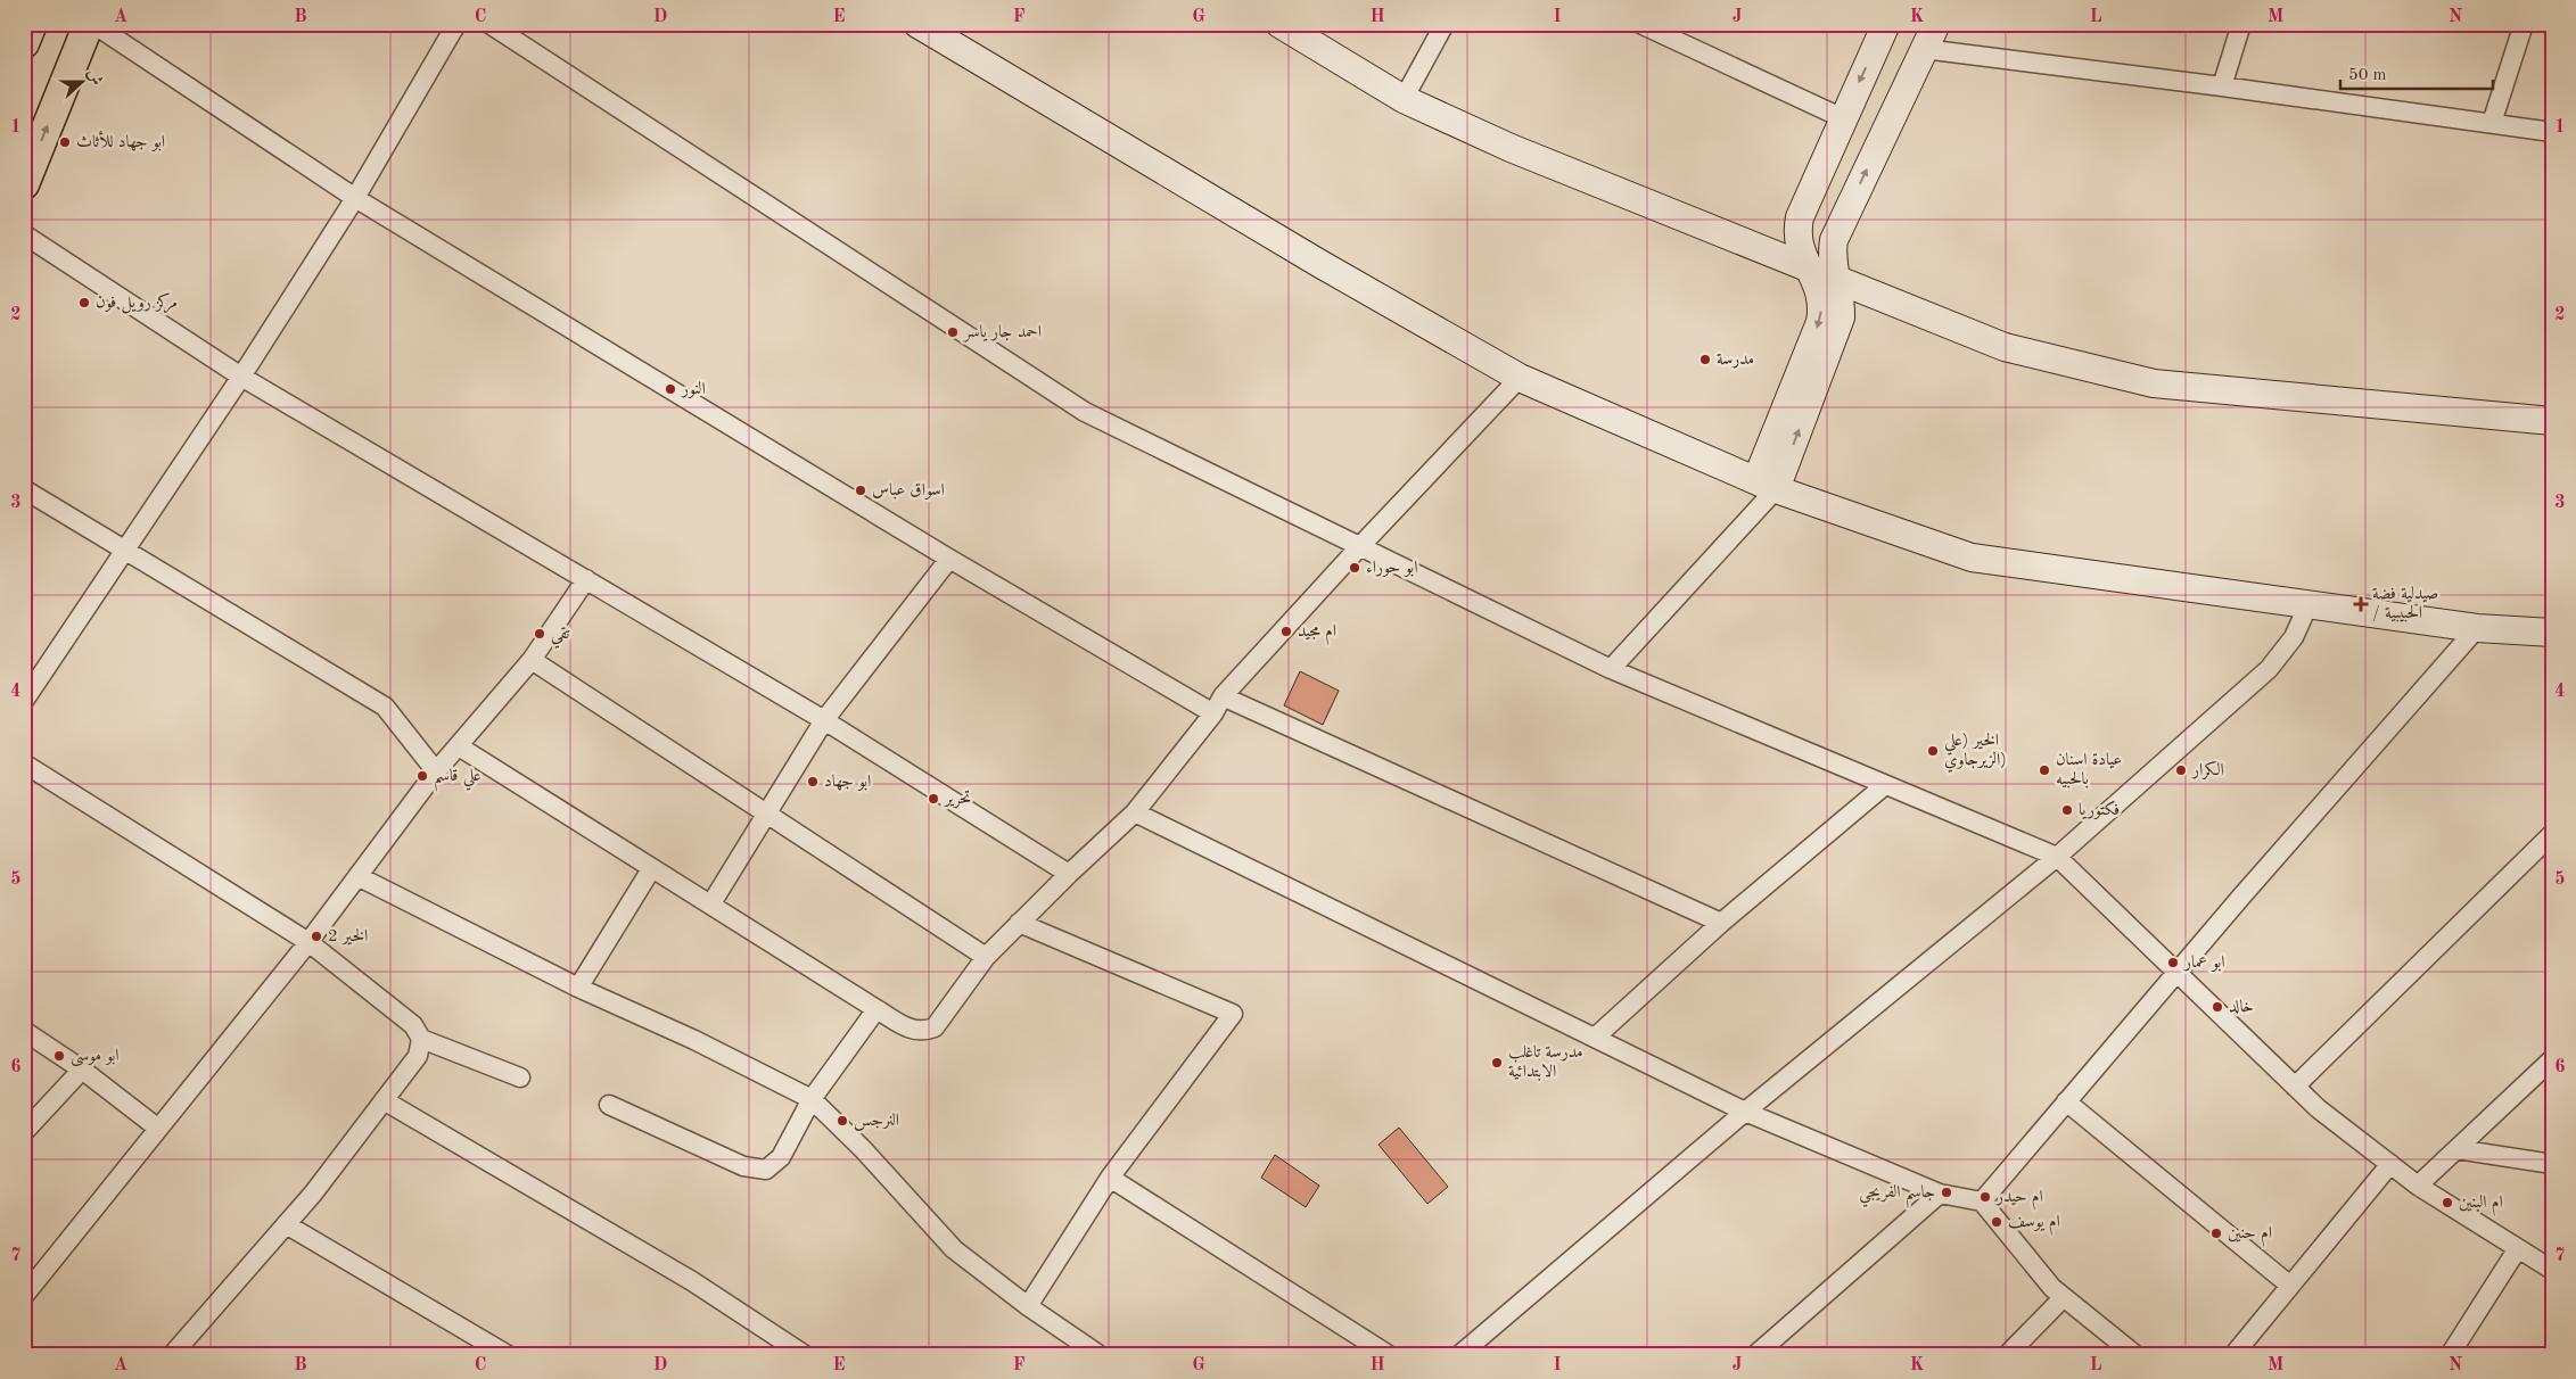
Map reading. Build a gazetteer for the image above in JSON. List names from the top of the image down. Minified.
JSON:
{"places":{"other":["ابو جهاد للأثاث","مركز رويل فون","احمد جار ياسر","مدرسة","النور","اسواق عباس","ابو حوراء","ام مجيد","تقي","الخير (علي الزيرجاوي)","عيادة اسنان بالحبيه","الكرار","علي قاسم","ابو جهاد","تحرير","فكتوريا","الخير 2","ابو عمار","خالد","ابو موسى","مدرسة تاغلب الابتدائية","النرجس","جاسم الفريجي","ام حيدر","ام البنين","ام يوسف","ام حنين"],"health":["صيدلية فضة / الحبيبية"]},"scale_bar":"50 m","north":"right","grid":{"columns":["A","B","C","D","E","F","G","H","I","J","K","L","M","N"],"rows":["1","2","3","4","5","6","7"]}}
